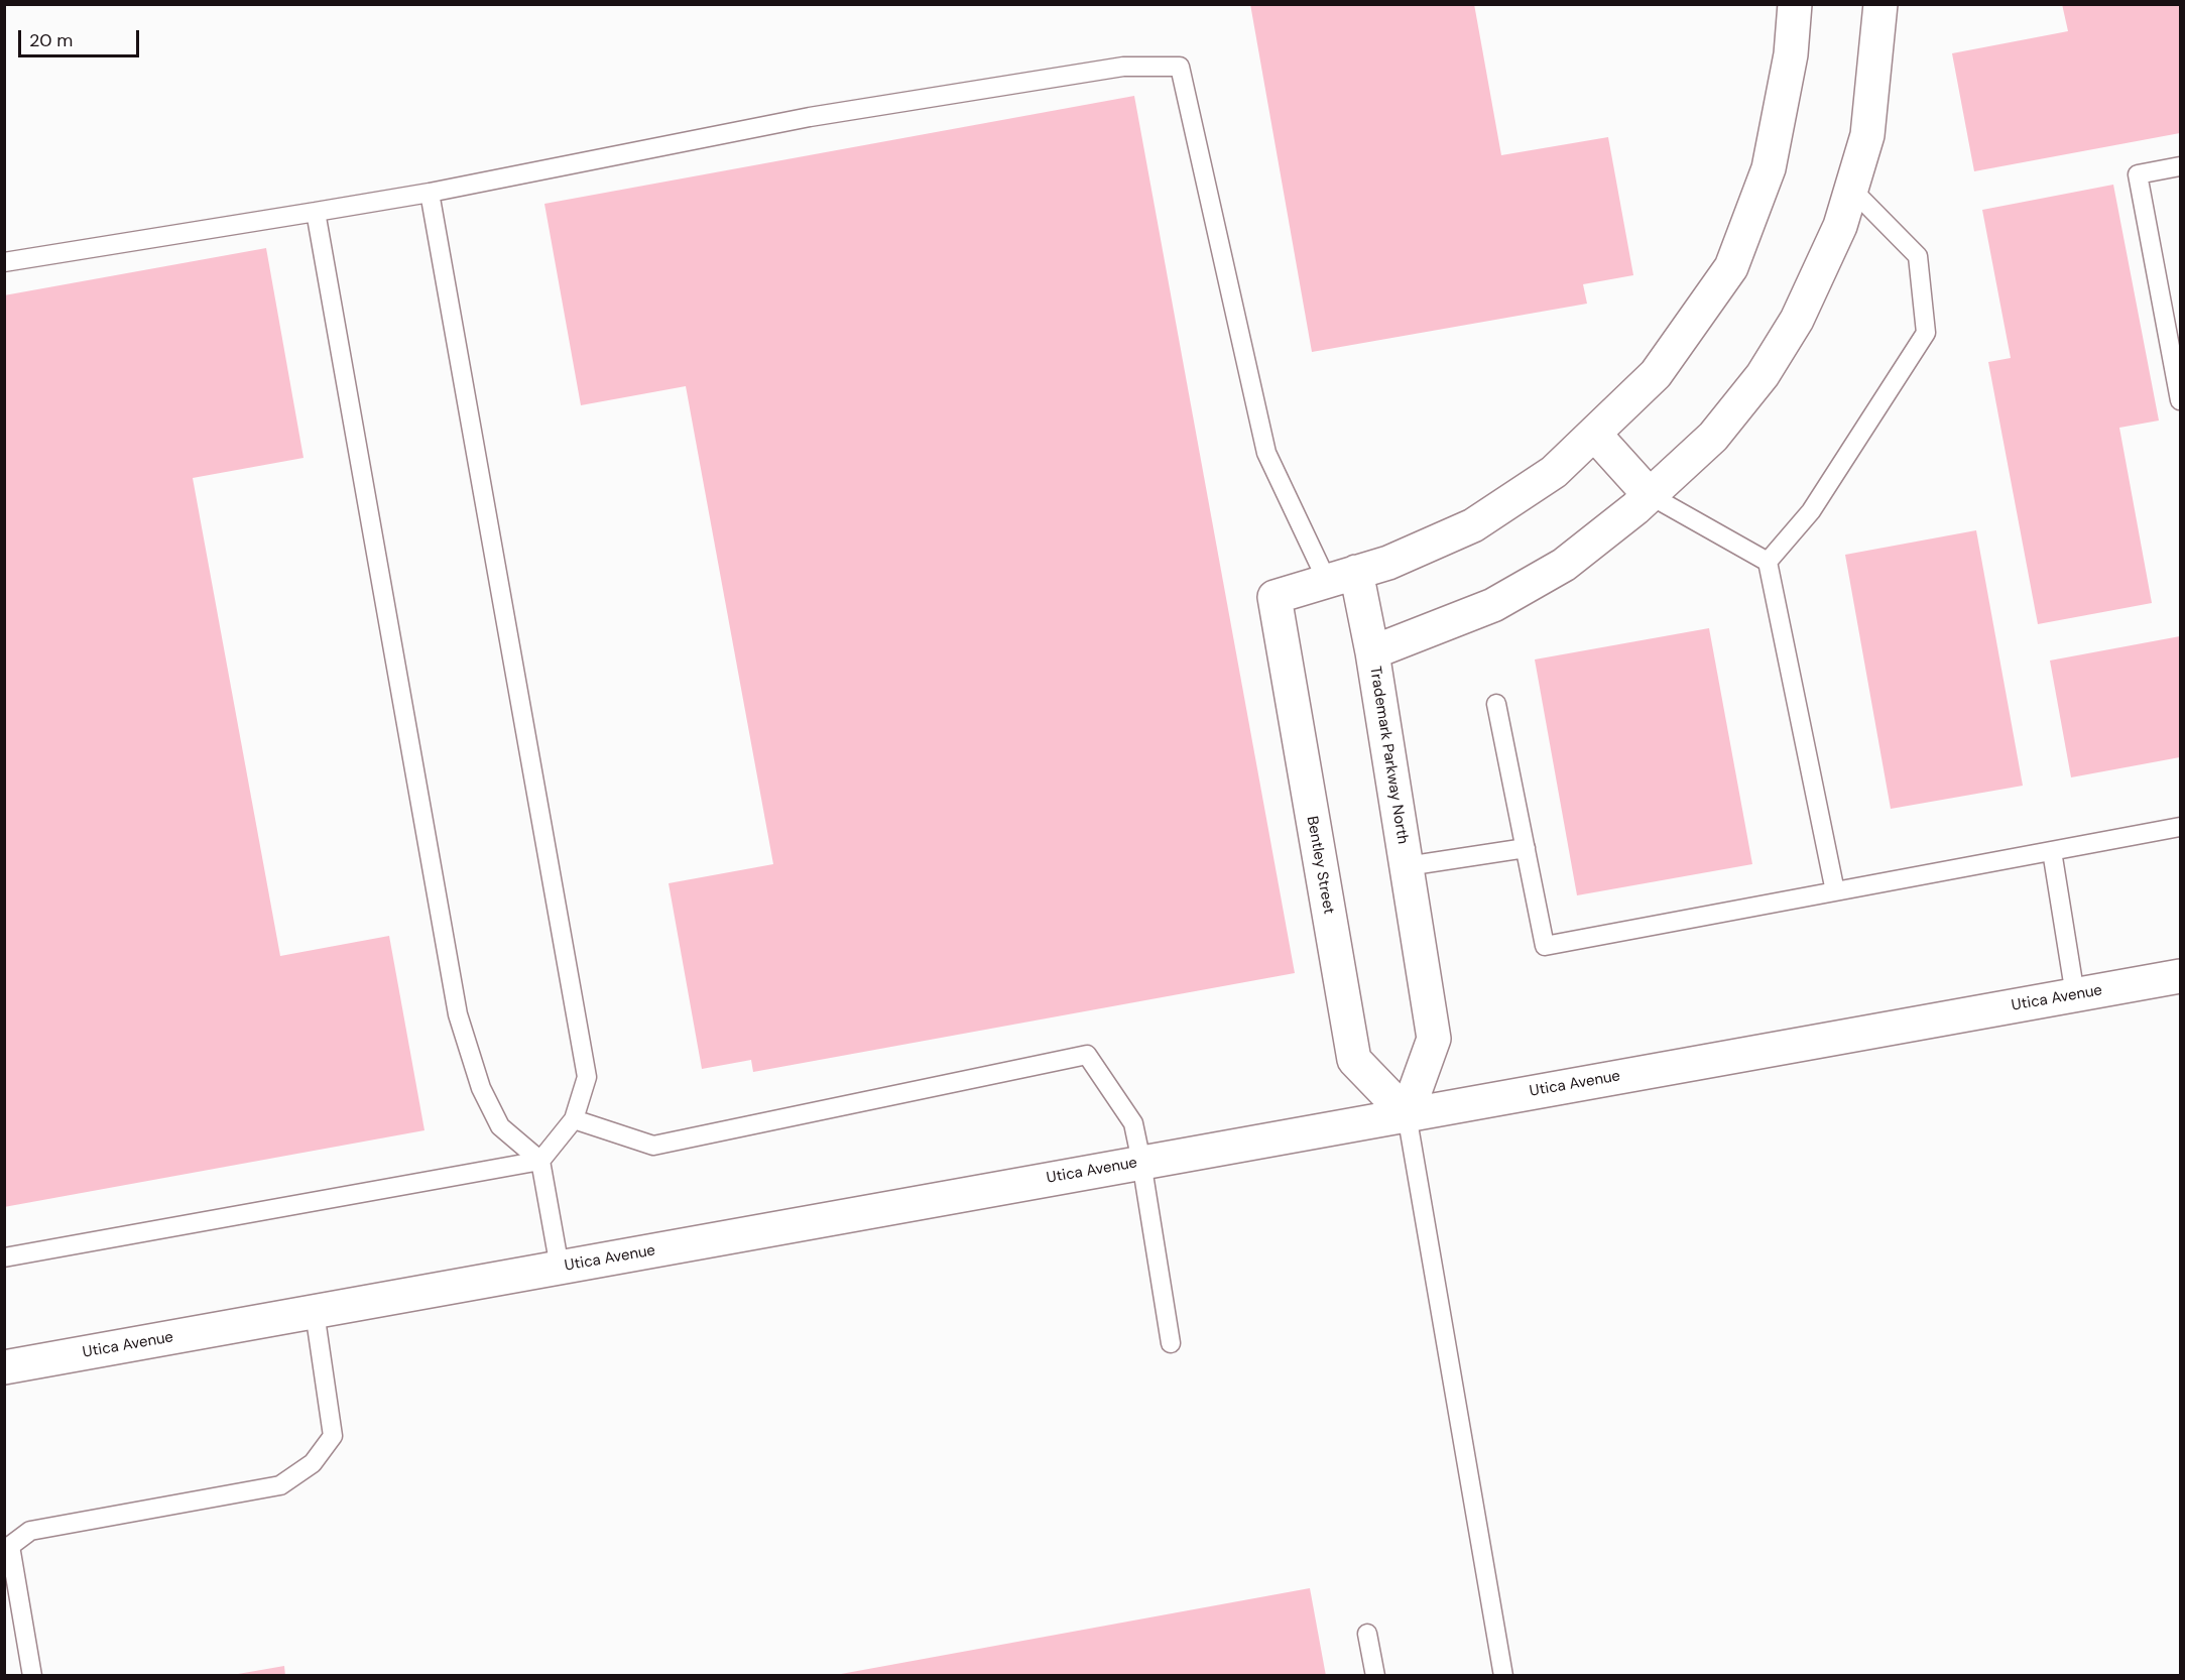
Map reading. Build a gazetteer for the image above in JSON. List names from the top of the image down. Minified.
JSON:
{"streets":{"street":["Trademark Parkway North","Bentley Street","Utica Avenue"]},"crossings":[["Trademark Parkway North","Bentley Street"],["Trademark Parkway North","Utica Avenue"],["Bentley Street","Utica Avenue"]],"scale_bar":"20 m"}
